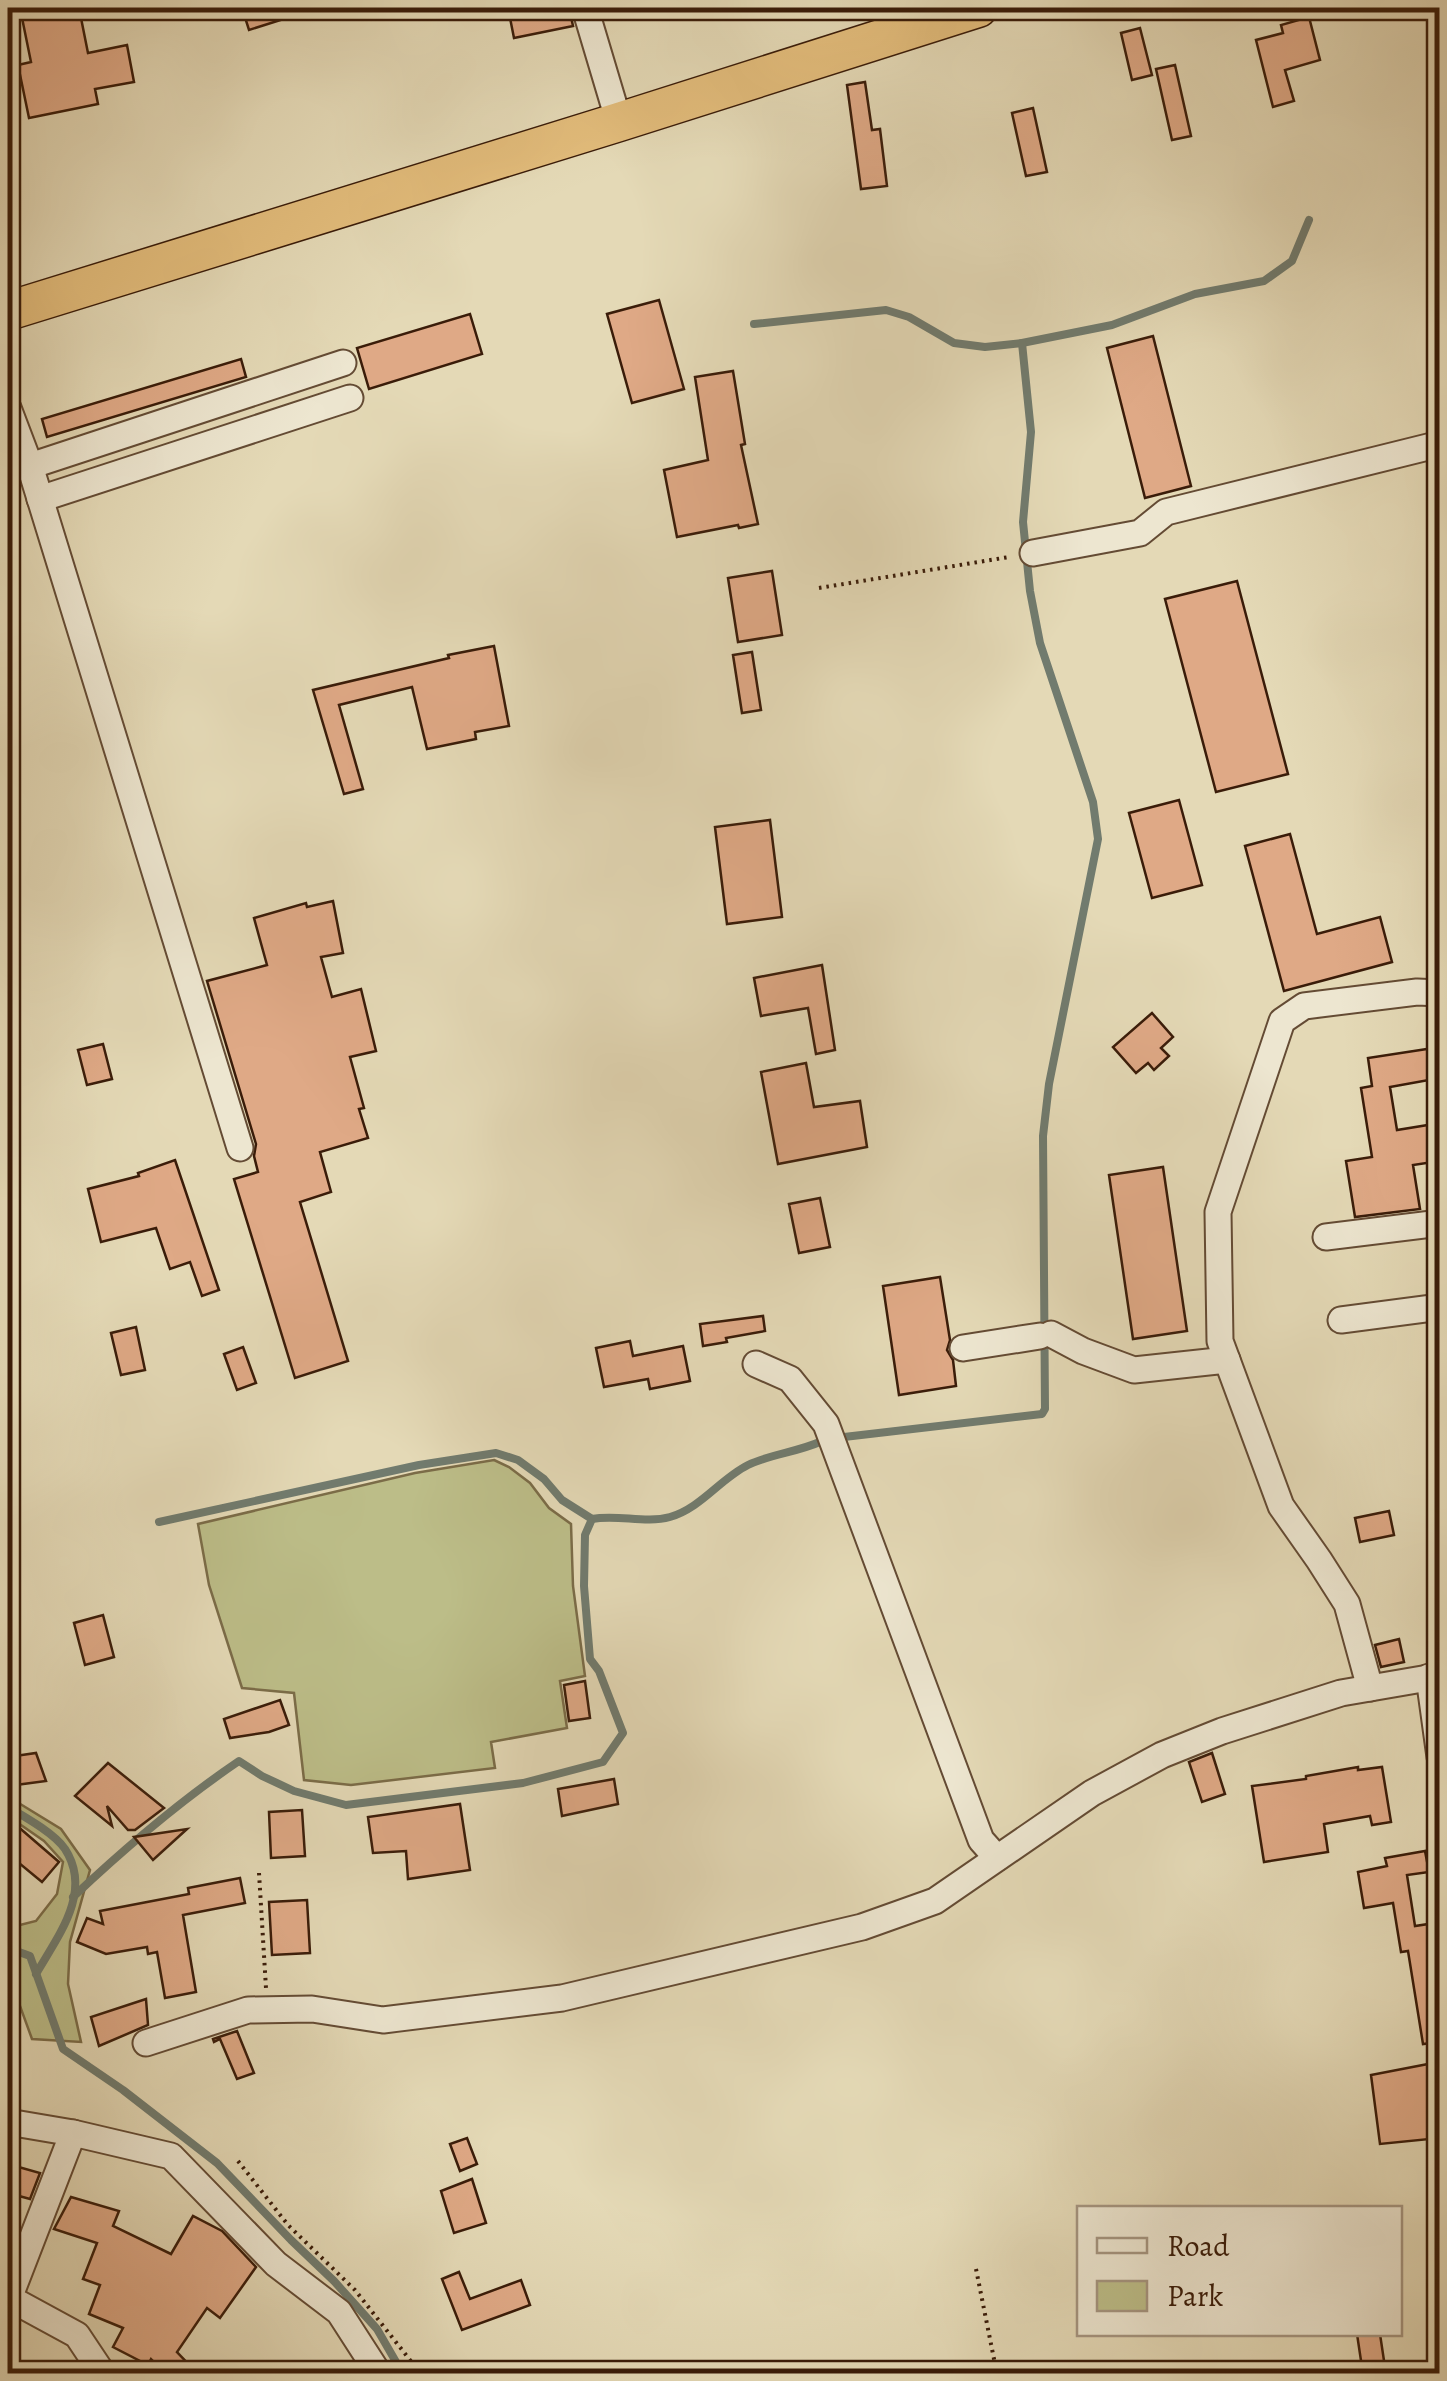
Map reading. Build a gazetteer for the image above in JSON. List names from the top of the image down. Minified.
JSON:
{"legend":["Road","Park"]}
